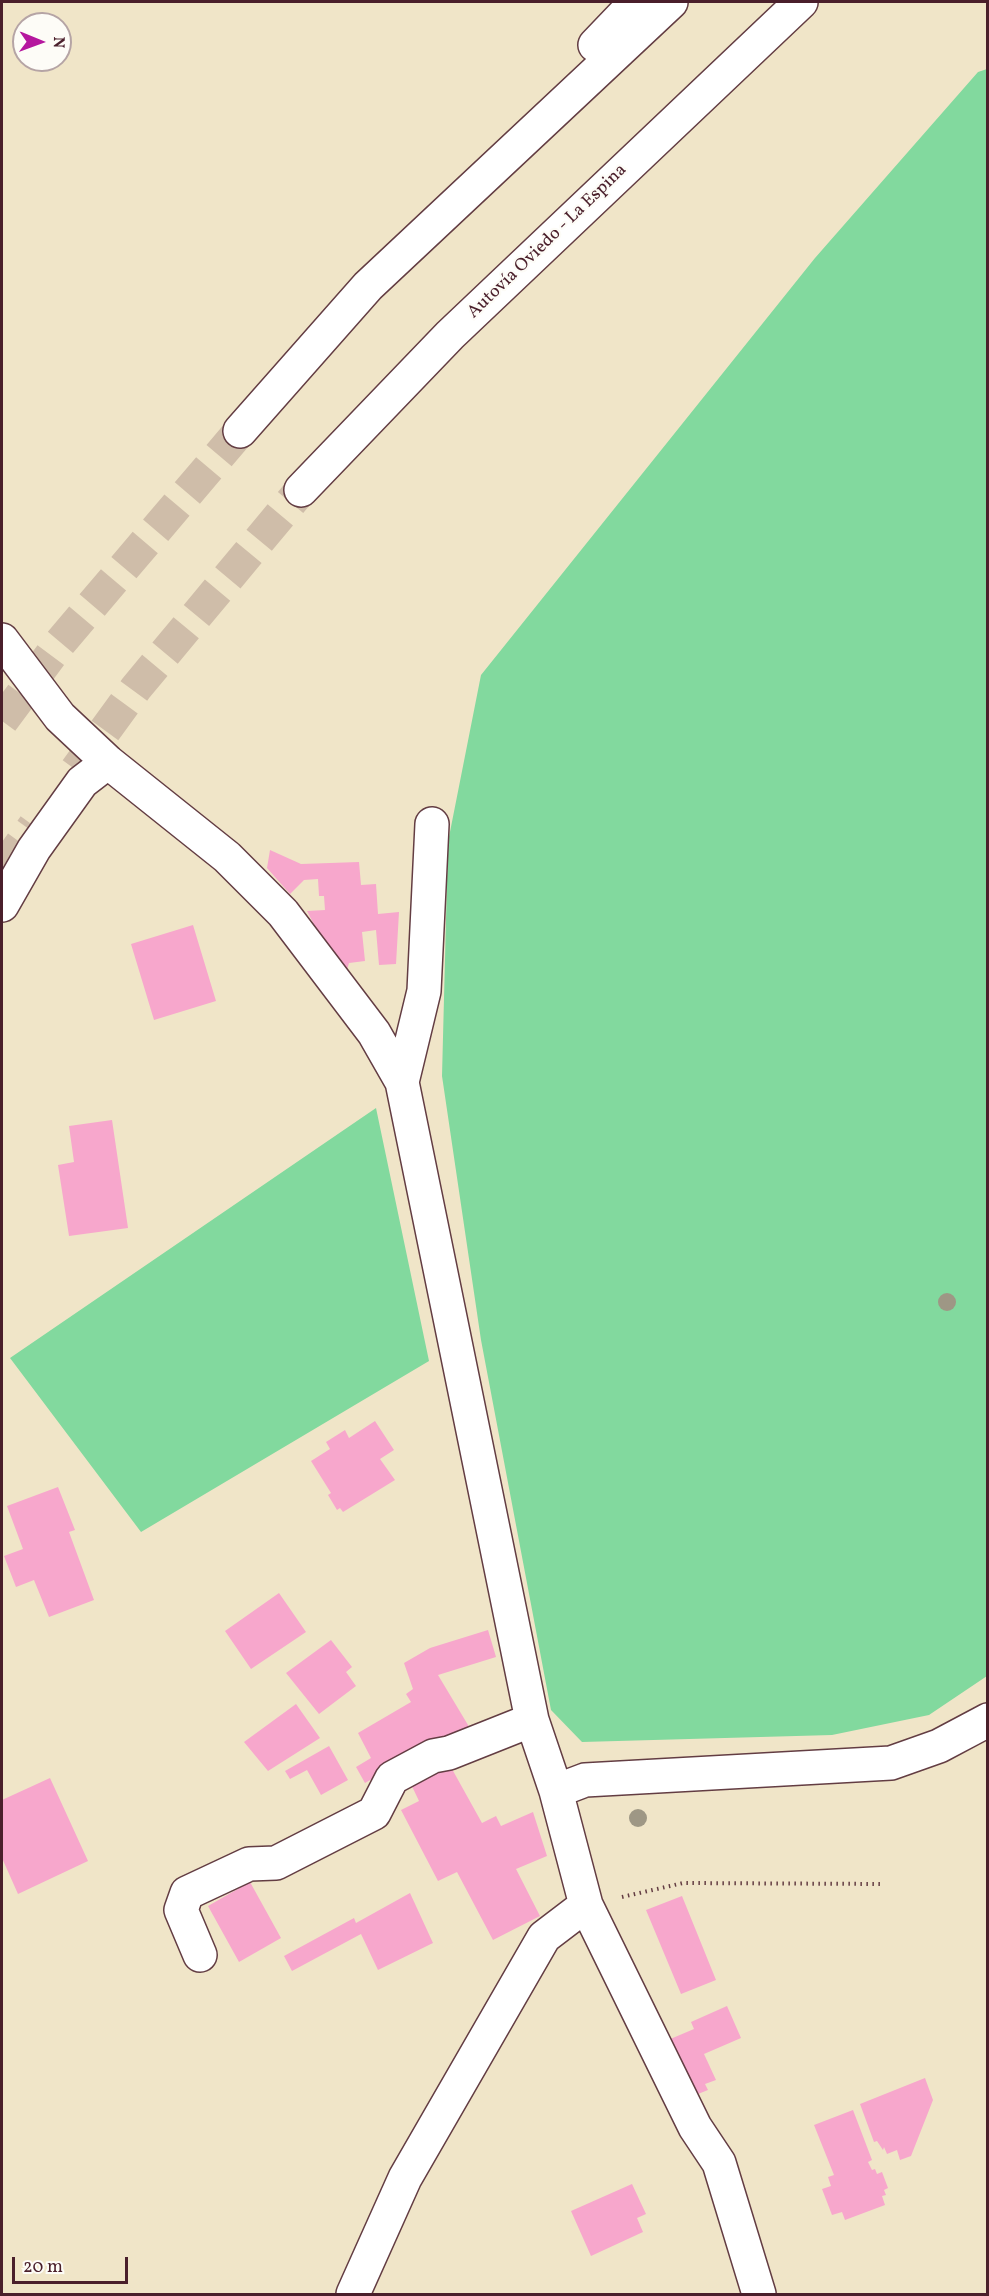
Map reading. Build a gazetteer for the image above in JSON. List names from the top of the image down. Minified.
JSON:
{"streets":{"main road":["Autovía Oviedo - La Espina"]},"scale_bar":"20 m","north":"right"}
